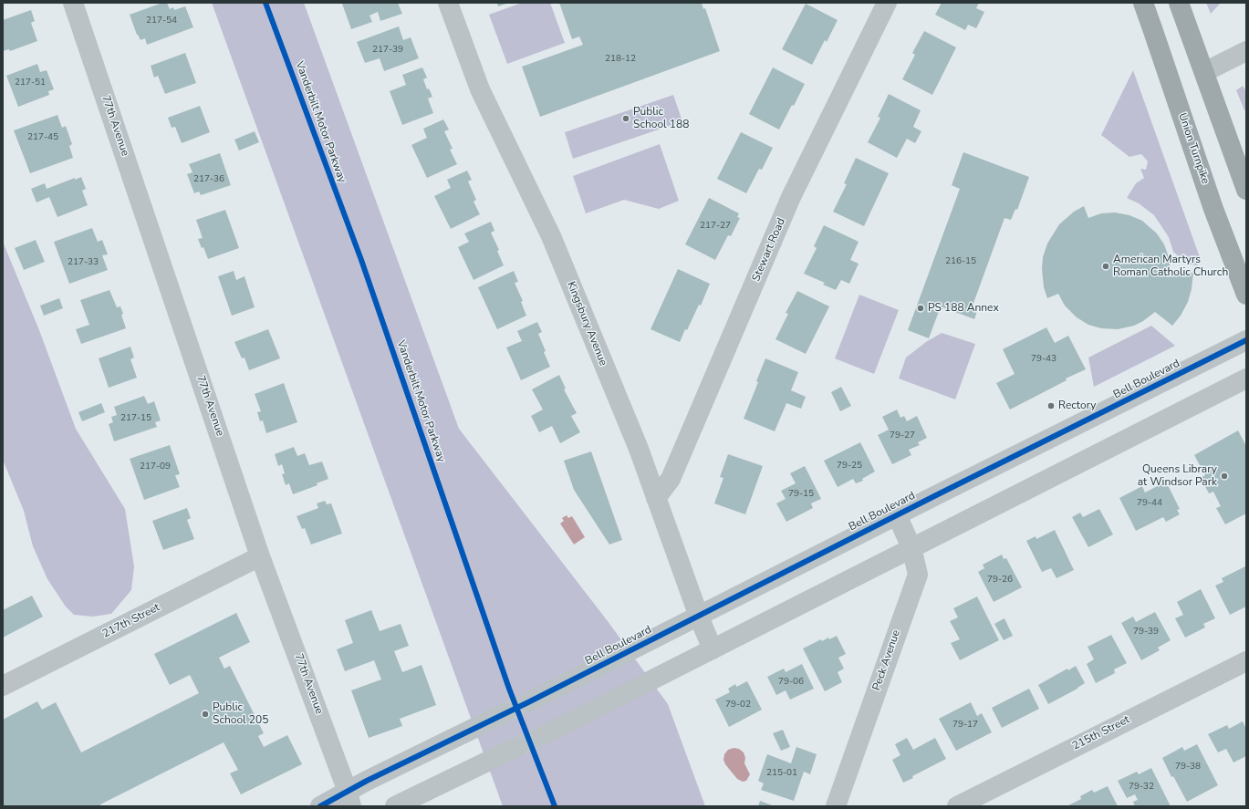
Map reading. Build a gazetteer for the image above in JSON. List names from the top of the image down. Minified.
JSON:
{"streets":{"main road":["Union Turnpike"],"street":["77th Avenue","Stewart Road","Kingsbury Avenue","Bell Boulevard","217th Street","Peck Avenue","215th Street"],"cycle path":["Vanderbilt Motor Parkway"]},"crossings":[["77th Avenue","217th Street"],["Stewart Road","Kingsbury Avenue"],["Kingsbury Avenue","Bell Boulevard"],["Bell Boulevard","Peck Avenue"]],"places":["Public School 188","American Martyrs Roman Catholic Church","PS 188 Annex","Rectory","Queens Library at Windsor Park","Public School 205"],"house_numbers":["217-54","217-39","218-12","217-51","217-45","217-36","217-27","216-15","217-33","79-43","217-15","79-27","79-25","217-09","79-15","79-44","79-26","79-39","79-06","79-02","79-17","79-38","215-01","79-32"]}
